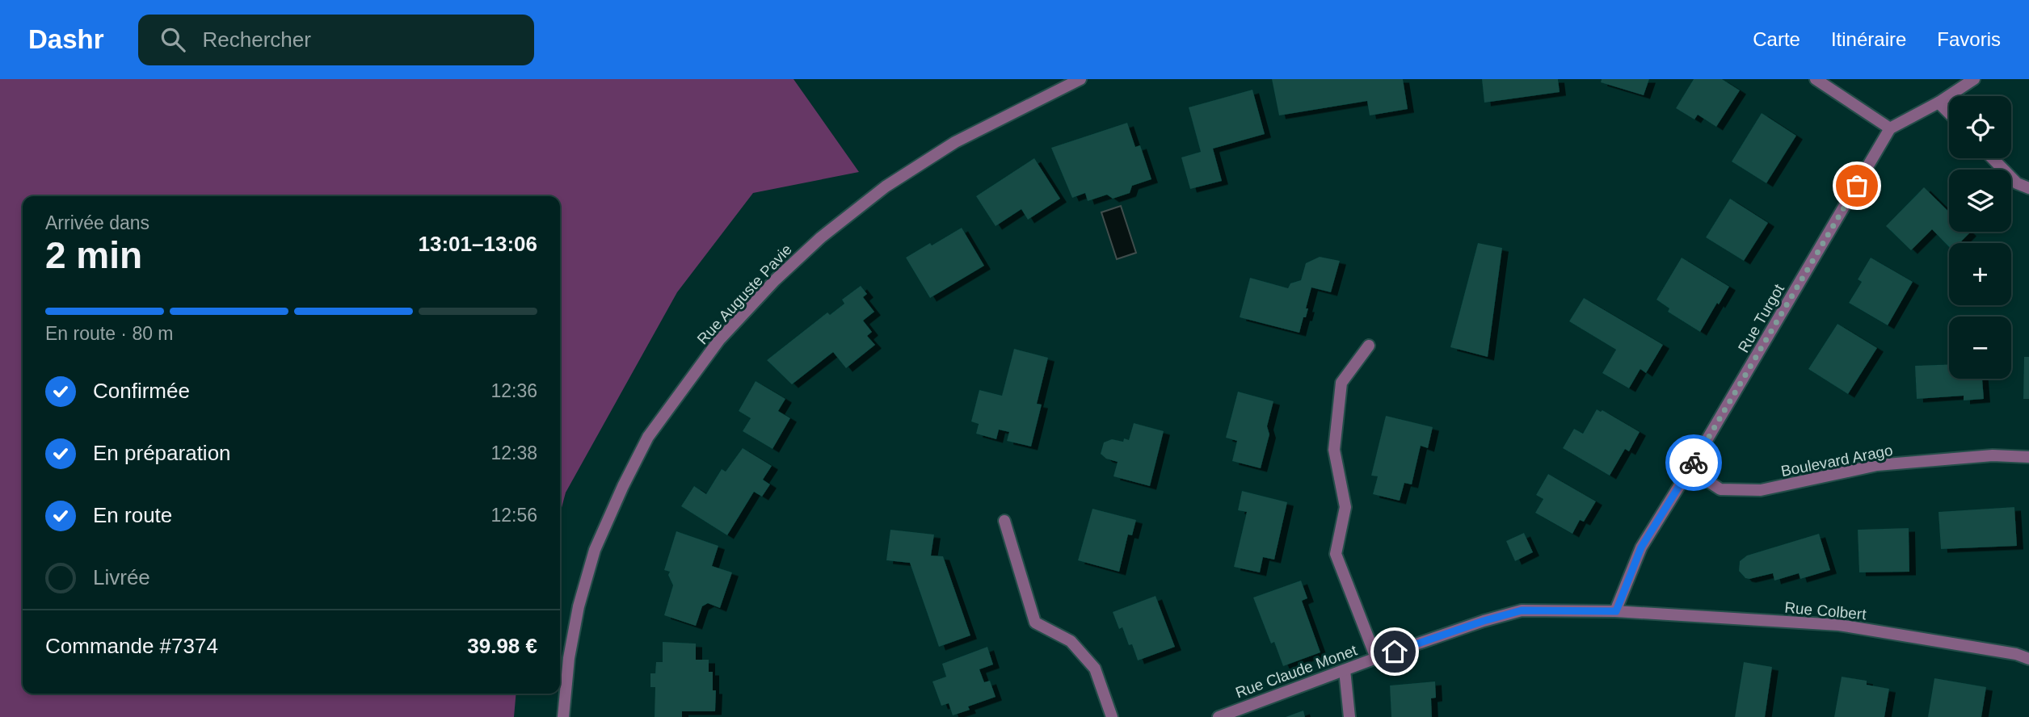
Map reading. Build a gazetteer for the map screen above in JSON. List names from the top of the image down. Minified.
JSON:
{"streets":{"street":["Rue Auguste Pavie","Rue Turgot","Boulevard Arago","Rue Colbert","Rue Claude Monet"]},"crossings":[["Rue Turgot","Boulevard Arago"],["Rue Turgot","Rue Colbert"],["Rue Turgot","Rue Claude Monet"],["Rue Colbert","Rue Claude Monet"]],"page":{"header":"Dashr","search":"Rechercher","nav":["Carte","Itinéraire","Favoris"],"map_buttons":["+","−"],"heading":["2 min","Arrivée dans","13:01–13:06"],"panel":["Commande #7374","39.98 €"],"bar":"En route · 80 m","list":[["Confirmée","12:36"],["En préparation","12:38"],["En route","12:56"],"Livrée"]}}
